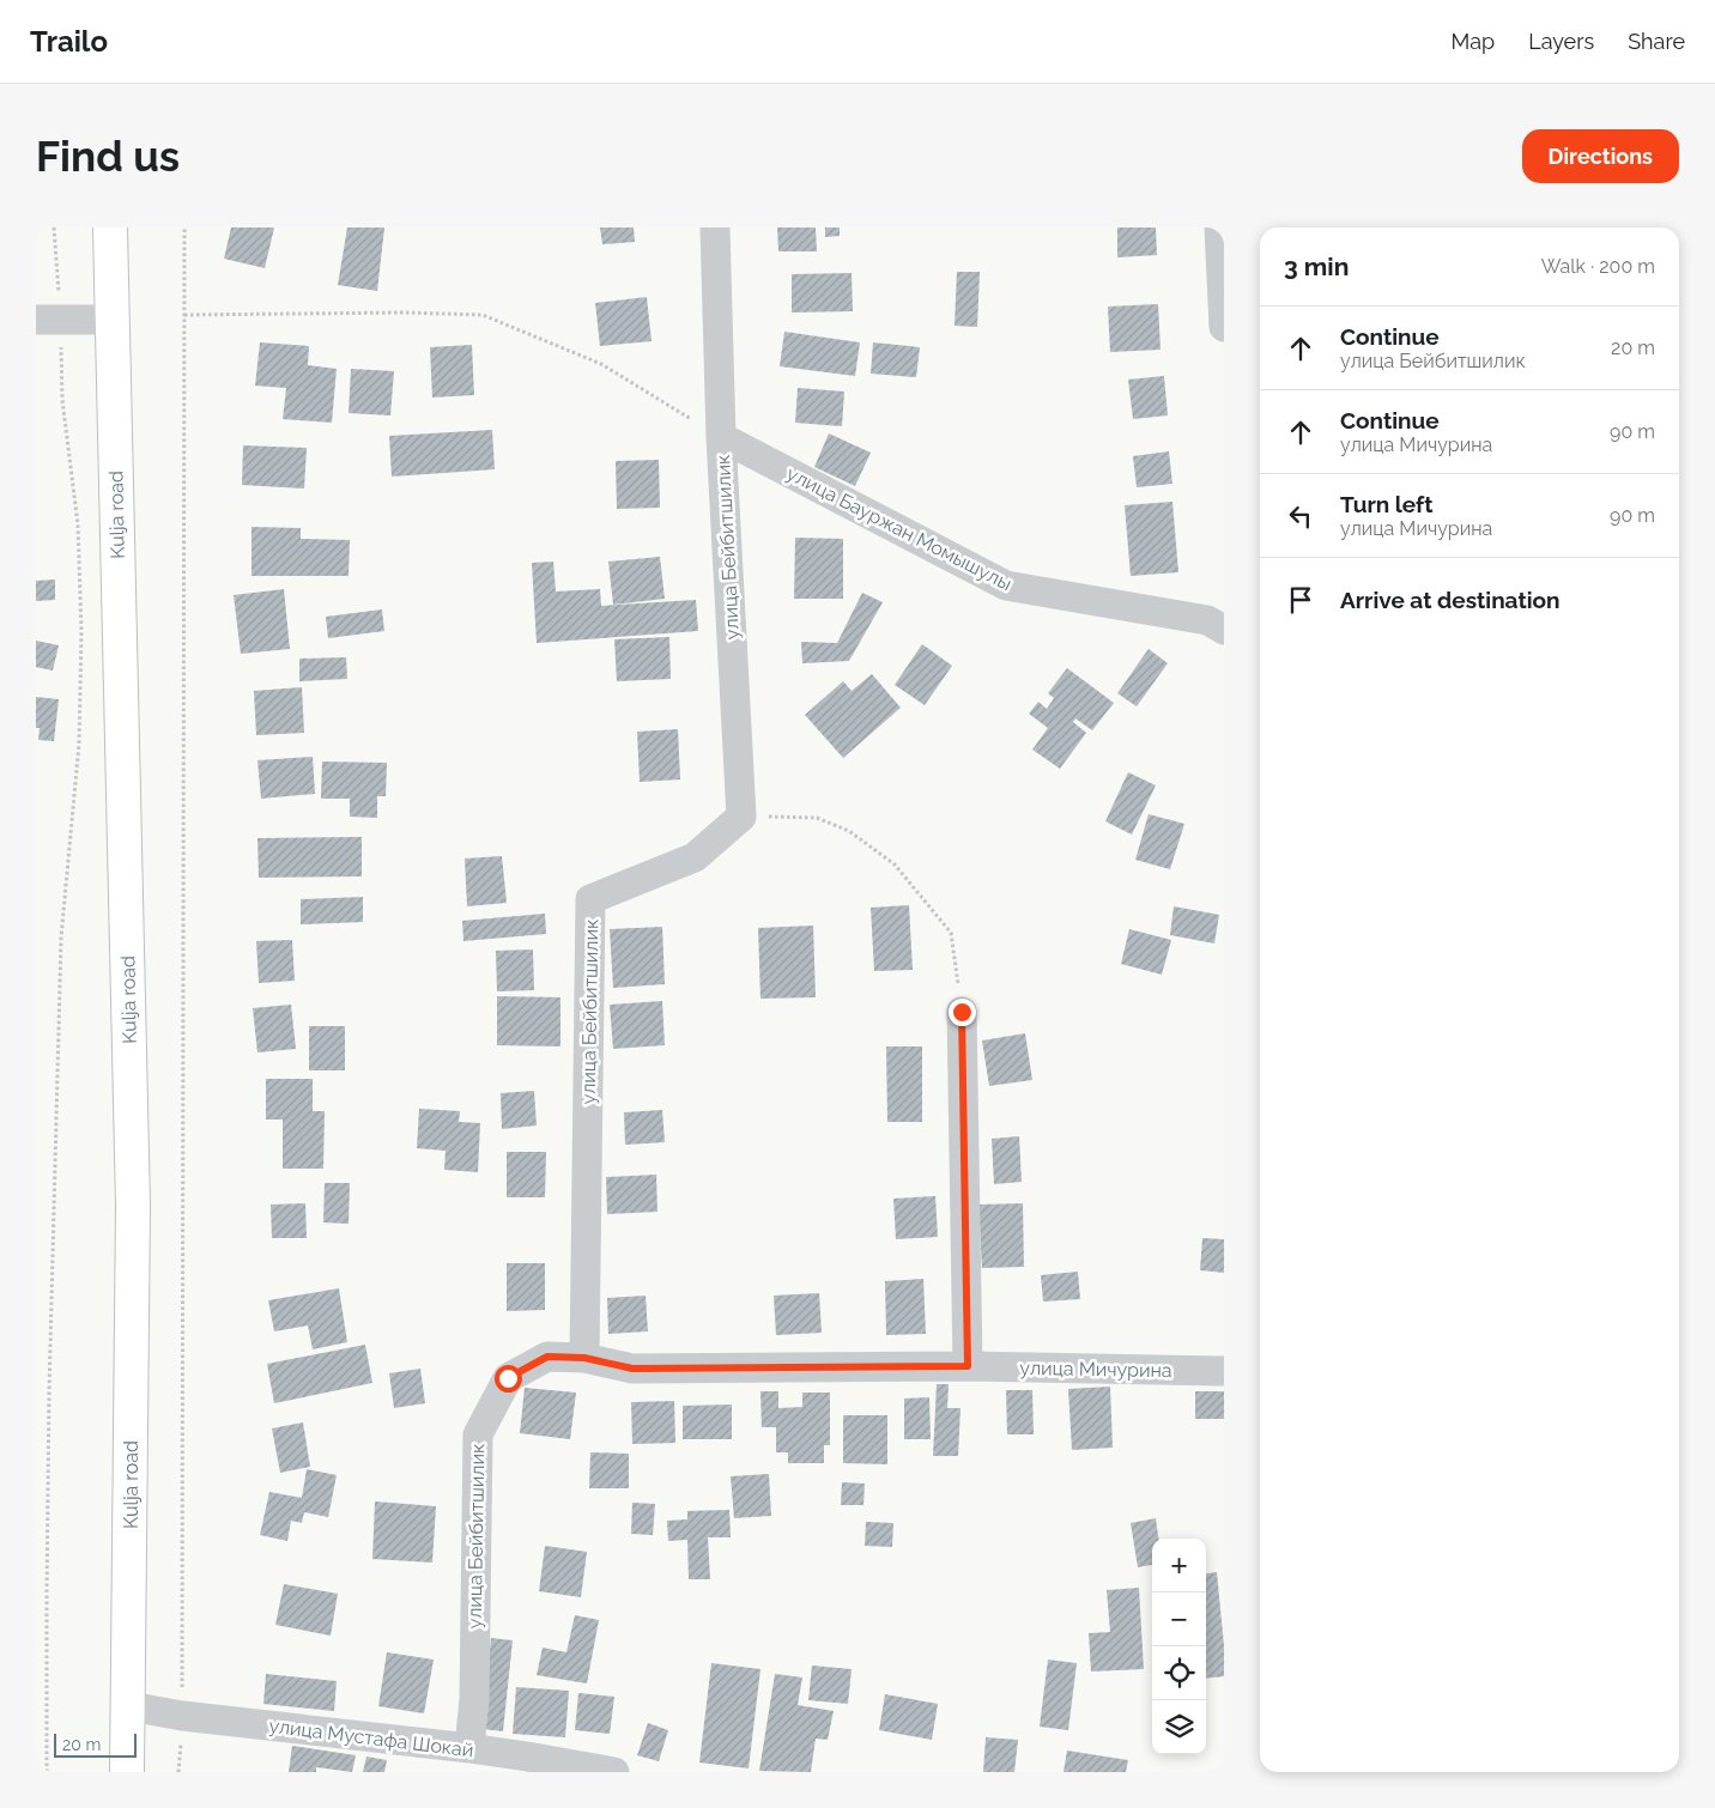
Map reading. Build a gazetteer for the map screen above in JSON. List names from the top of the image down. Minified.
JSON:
{"streets":{"main road":["Kulja road"],"street":["улица Бауржан Момышулы","улица Бейбитшилик","улица Мичурина","улица Мустафа Шокай"]},"crossings":[["Kulja road","улица Мустафа Шокай"],["улица Бауржан Момышулы","улица Бейбитшилик"],["улица Бейбитшилик","улица Мичурина"],["улица Бейбитшилик","улица Мустафа Шокай"]],"scale_bar":"20 m","page":{"header":"Trailo","nav":["Map","Layers","Share"],"buttons":"Directions","title":"Find us","heading":["3 min","Walk · 200 m"],"list":[["Continue","улица Бейбитшилик","20 m"],["Continue","улица Мичурина","90 m"],["Turn left","улица Мичурина","90 m"],"Arrive at destination"],"map_buttons":["+","−"],"scale":"20 m"}}
